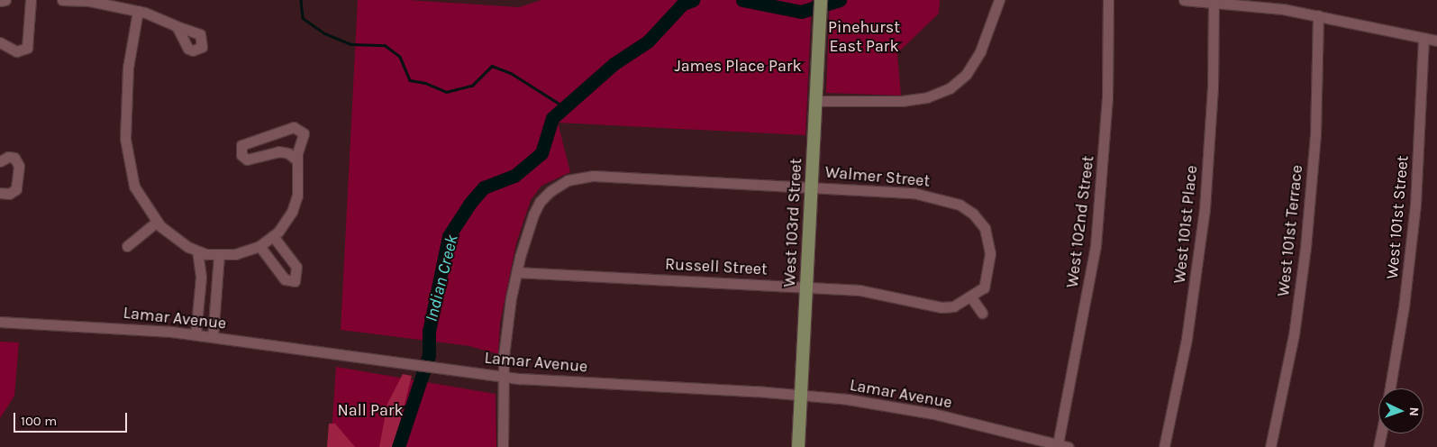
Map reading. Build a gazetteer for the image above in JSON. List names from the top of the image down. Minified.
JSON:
{"streets":{"main road":["West 103rd Street"],"street":["Walmer Street","West 101st Street","West 102nd Street","West 101st Place","West 101st Terrace","Russell Street","Lamar Avenue"]},"crossings":[["Walmer Street","West 103rd Street"],["Walmer Street","Russell Street"],["West 102nd Street","Lamar Avenue"],["West 103rd Street","Russell Street"],["West 103rd Street","Lamar Avenue"]],"water":["Indian Creek"],"parks":["Pinehurst East Park","James Place Park","Nall Park"],"scale_bar":"100 m","north":"right"}
